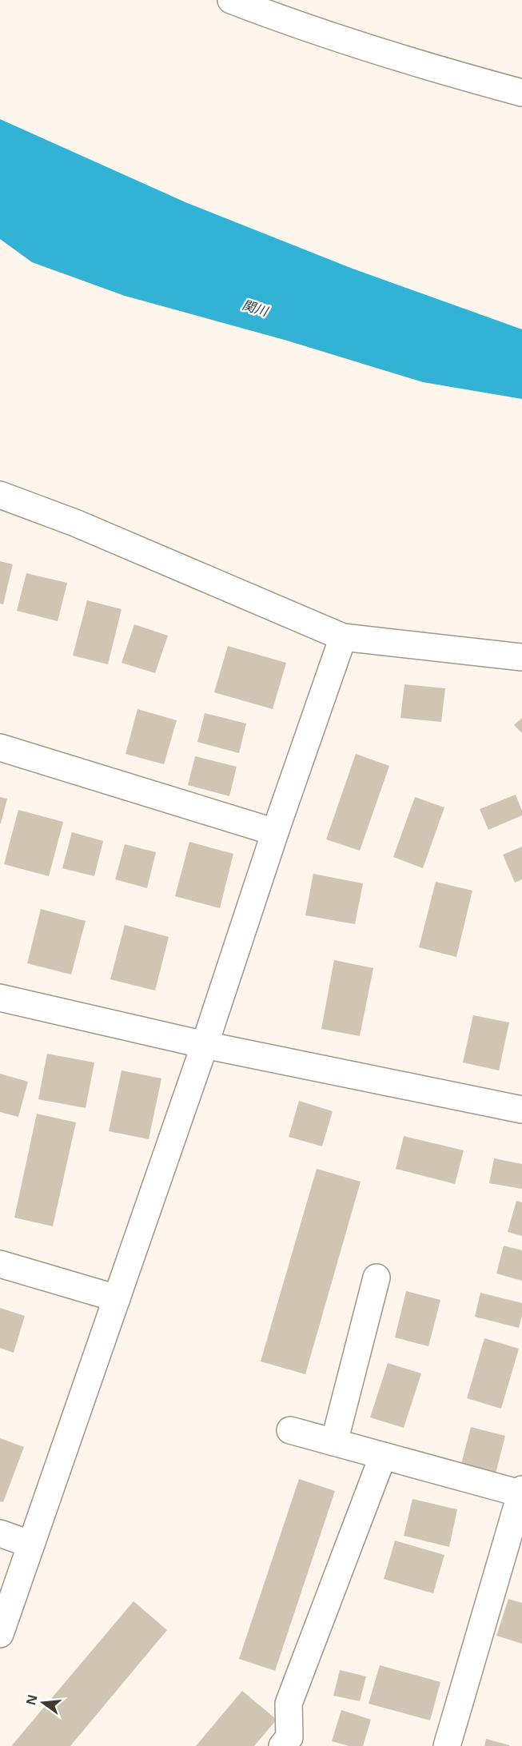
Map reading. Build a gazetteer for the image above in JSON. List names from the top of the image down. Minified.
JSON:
{"water":["関川"],"north":"left"}
